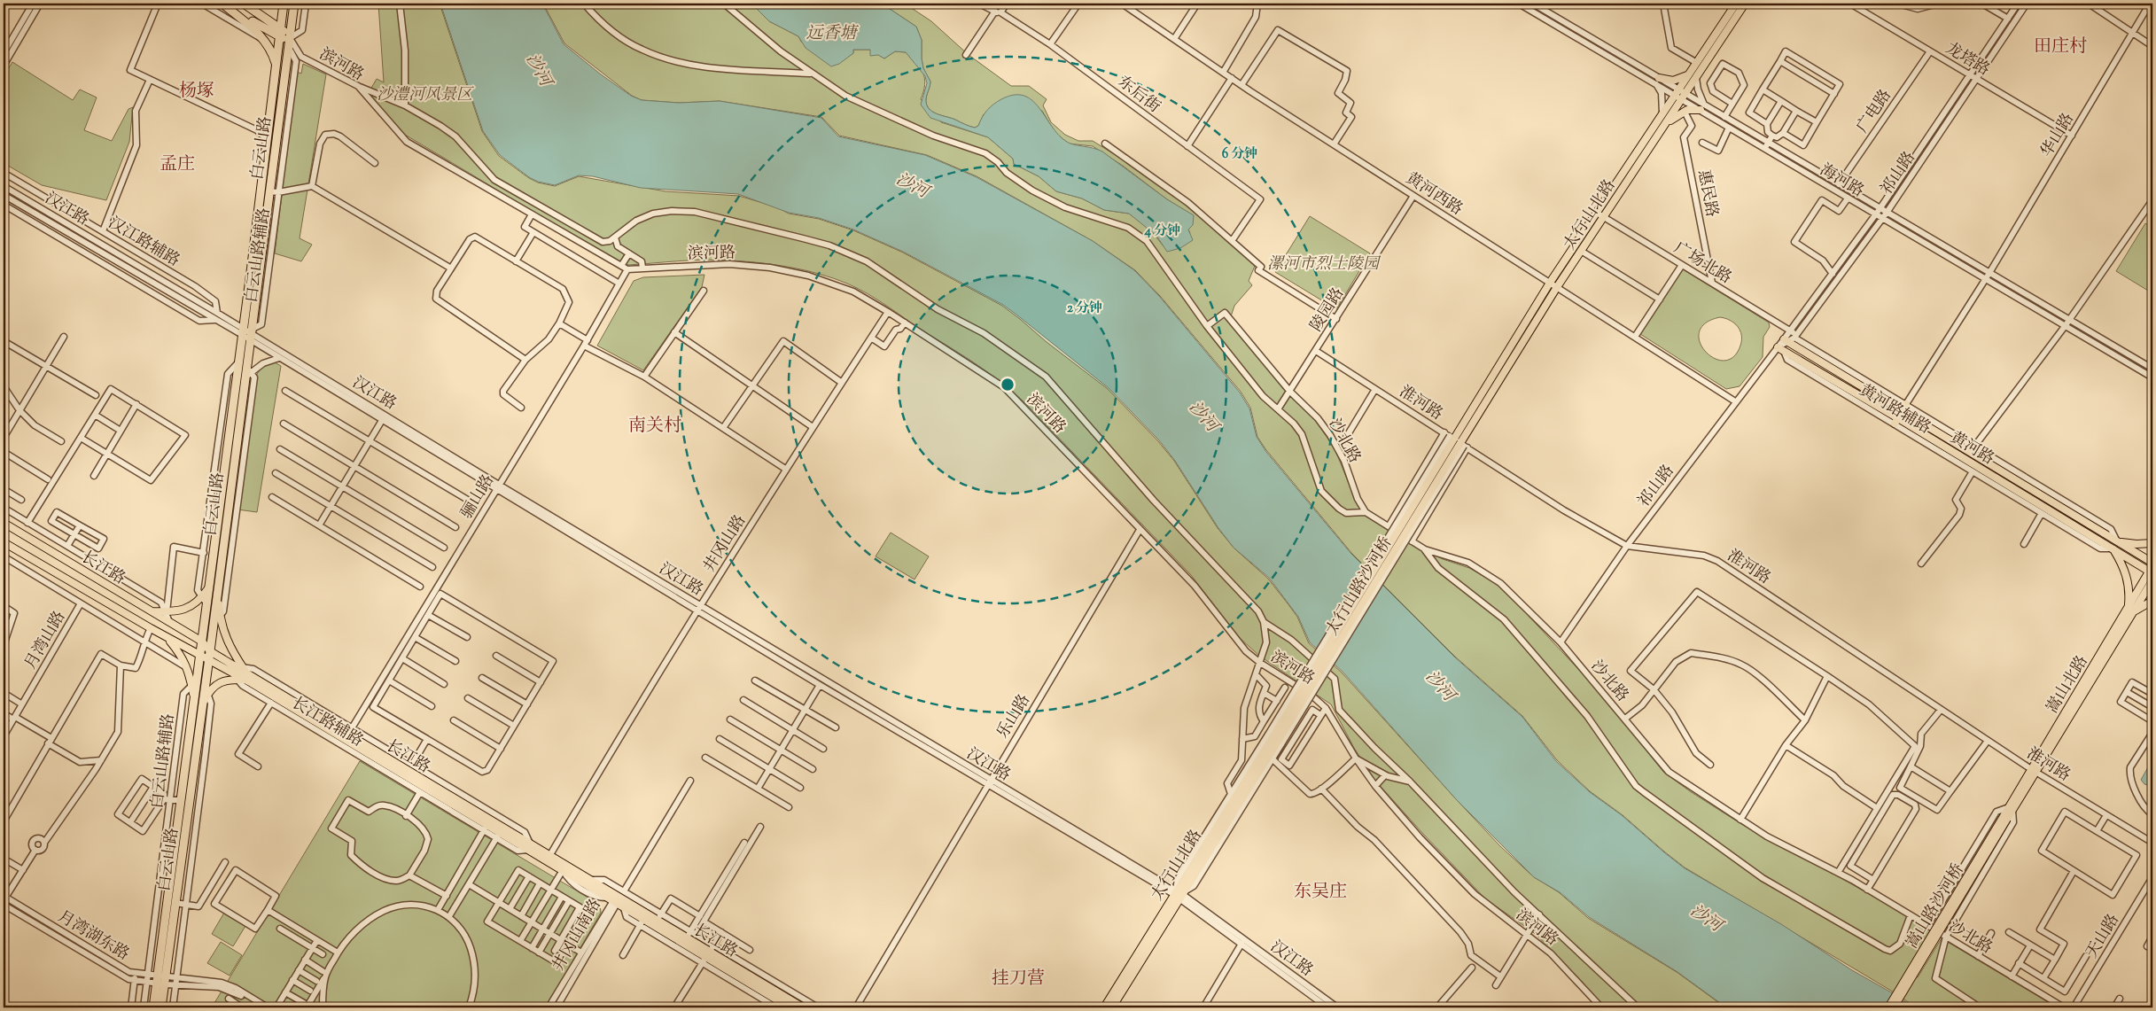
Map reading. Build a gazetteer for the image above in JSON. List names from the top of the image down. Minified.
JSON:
{"streets":{"highway":["白云山路"],"main road":["太行山北路","黄河路","长江路","太行山路沙河桥","嵩山北路","嵩山路沙河桥"],"street":["龙塔路","滨河路","东后街","广电路","华山路","祁山路","海河路","黄河西路","惠民路","汉江路","汉江路辅路","白云山路辅路","广场北路","陵园路","淮河路","黄河路辅路","沙北路","骊山路","井冈山路","月湾山路","乐山路","长江路辅路","月湾湖东路","井冈山南路","天山路"]},"crossings":[["龙塔路","广电路"],["龙塔路","华山路"],["龙塔路","祁山路"],["滨河路","白云山路"],["滨河路","骊山路"],["滨河路","井冈山路"],["滨河路","乐山路"],["广电路","海河路"],["华山路","海河路"],["华山路","黄河路辅路"],["华山路","黄河路"],["白云山路","汉江路"],["白云山路","白云山路辅路"],["白云山路","长江路"],["白云山路","月湾湖东路"],["祁山路","海河路"],["祁山路","黄河西路"],["祁山路","广场北路"],["祁山路","淮河路"],["祁山路","黄河路辅路"],["祁山路","沙北路"],["祁山路","黄河路"],["海河路","太行山北路"],["黄河西路","太行山北路"],["黄河西路","陵园路"],["惠民路","广场北路"],["汉江路","太行山北路"],["汉江路","汉江路辅路"],["汉江路","白云山路辅路"],["汉江路","骊山路"],["汉江路","井冈山路"],["汉江路","乐山路"],["太行山北路","广场北路"],["太行山北路","淮河路"],["太行山北路","太行山路沙河桥"],["白云山路辅路","月湾湖东路"],["广场北路","黄河路辅路"],["陵园路","淮河路"],["陵园路","沙北路"],["淮河路","太行山路沙河桥"],["淮河路","嵩山北路"],["黄河路辅路","黄河路"],["黄河路","嵩山北路"],["骊山路","长江路"],["骊山路","长江路辅路"],["井冈山路","长江路"],["长江路","长江路辅路"],["长江路","井冈山南路"],["嵩山北路","嵩山路沙河桥"]],"districts":["田庄村","杨塚","孟庄","南关村","东吴庄","挂刀营"],"water":["远香塘","沙河"],"parks":["沙澧河风景区","漯河市烈士陵园"],"rings":["6 分钟","4 分钟","2 分钟"]}
